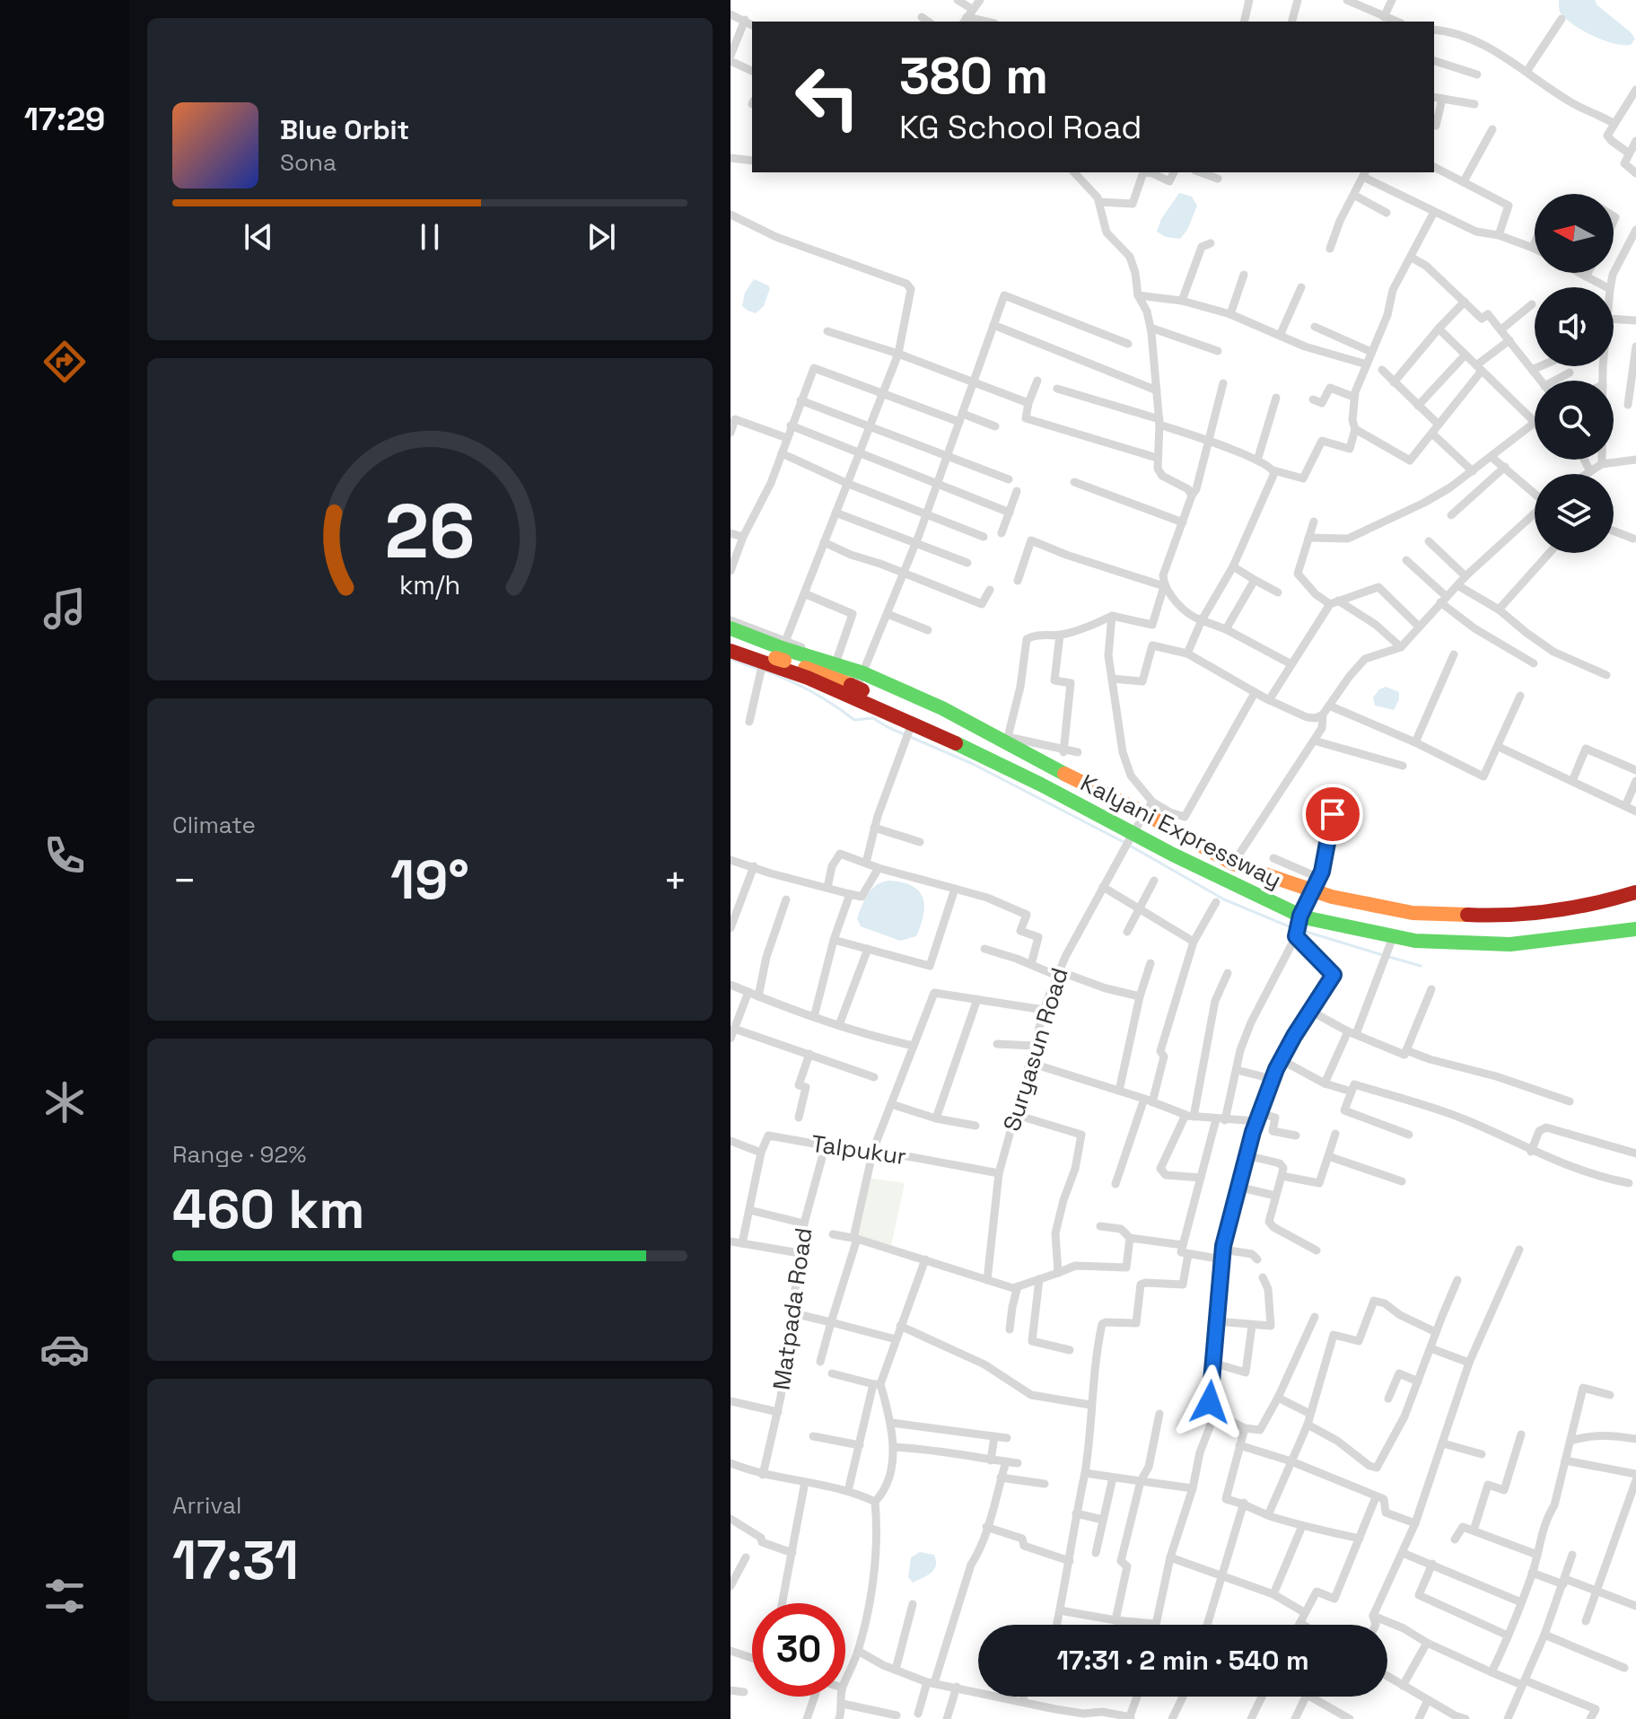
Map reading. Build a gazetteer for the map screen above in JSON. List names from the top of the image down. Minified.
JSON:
{"streets":{"highway":["Kalyani Expressway"],"street":["Suryasun Road","Talpukur","Matpada Road"]},"crossings":[["Kalyani Expressway","Suryasun Road"],["Suryasun Road","Talpukur"],["Talpukur","Matpada Road"]],"north":"left","page":{"tabs":"17:29","turn":["380 m","KG School Road"],"song":["Blue Orbit","Sona"],"tile":["Climate",["Range · 92%","460 km"],["Arrival","17:31"]],"heat":["−","19°","+"],"limit":"30","trip":"17:31 · 2 min · 540 m","gauge":["26","km/h"]}}
